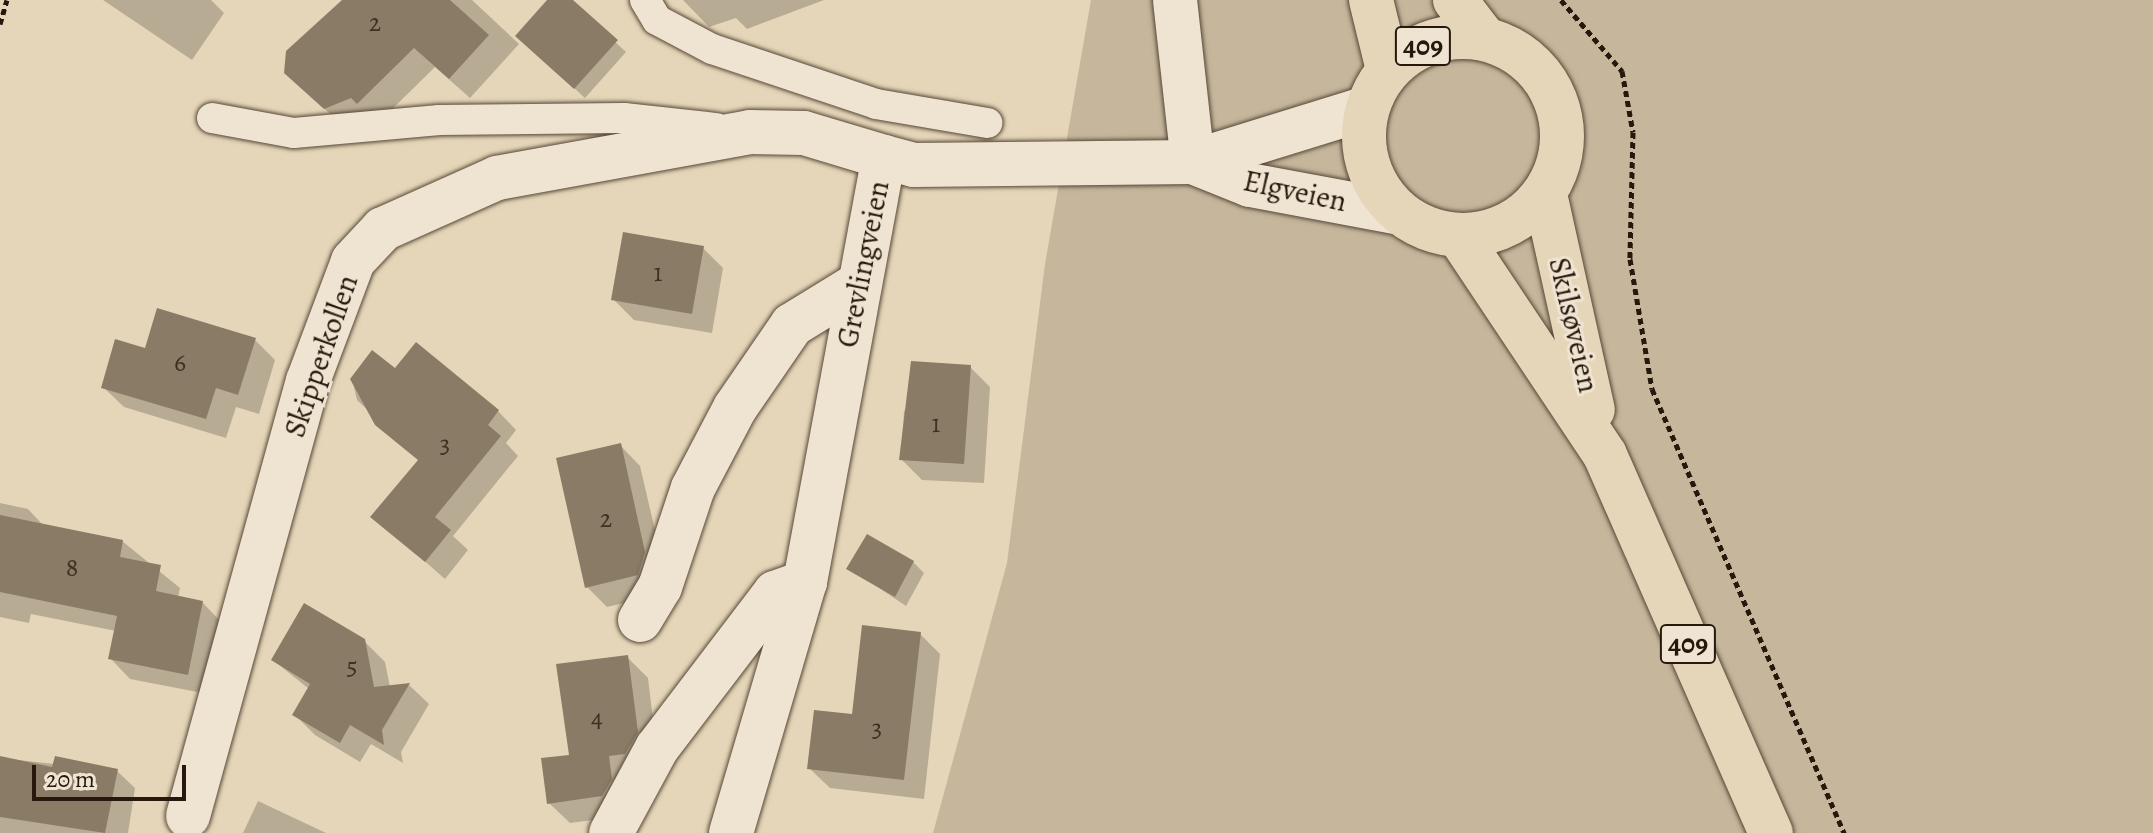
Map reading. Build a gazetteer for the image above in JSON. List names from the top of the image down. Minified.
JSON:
{"streets":{"main road":["409","Skilsøveien"],"street":["Elgveien","Grevlingveien","Skipperkollen"]},"crossings":[["409","Elgveien"],["409","Skilsøveien"],["Elgveien","Grevlingveien"],["Elgveien","Skilsøveien"],["Grevlingveien","Skipperkollen"]],"house_numbers":["2","1","6","1","3","2","8","5","4","3"],"scale_bar":"20 m"}
